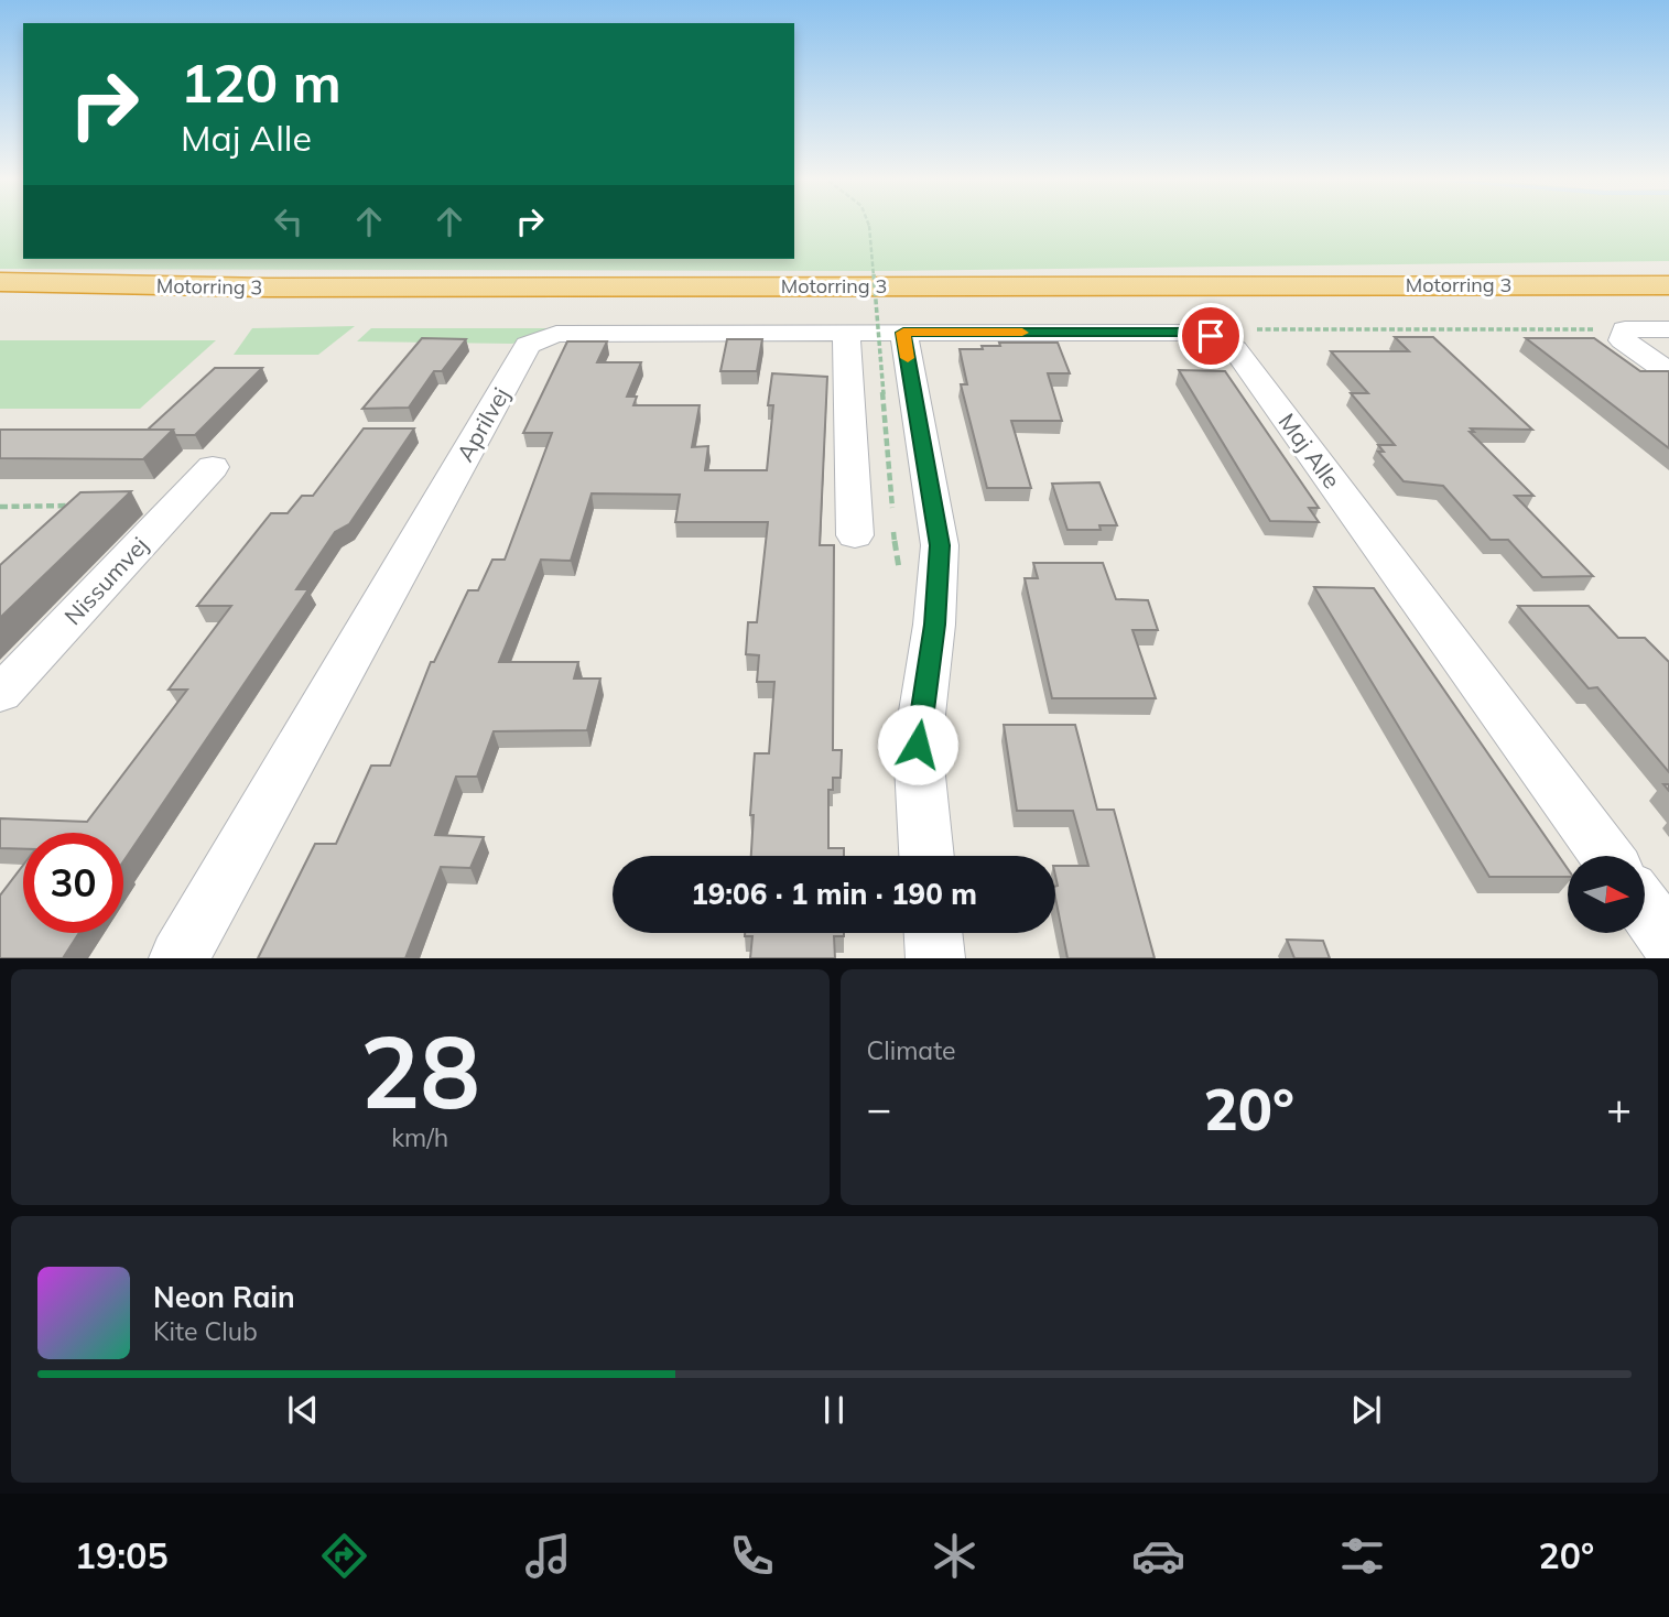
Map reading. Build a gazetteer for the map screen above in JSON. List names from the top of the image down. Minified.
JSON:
{"streets":{"highway":["Motorring 3"],"street":["Aprilvej","Maj Alle","Nissumvej"]},"north":"right","page":{"turn":["120 m","Maj Alle"],"limit":"30","trip":"19:06 · 1 min · 190 m","tile":[["28","km/h"],"Climate"],"heat":["−","20°","+"],"song":["Neon Rain","Kite Club"],"tabs":["19:05","20°"]}}
